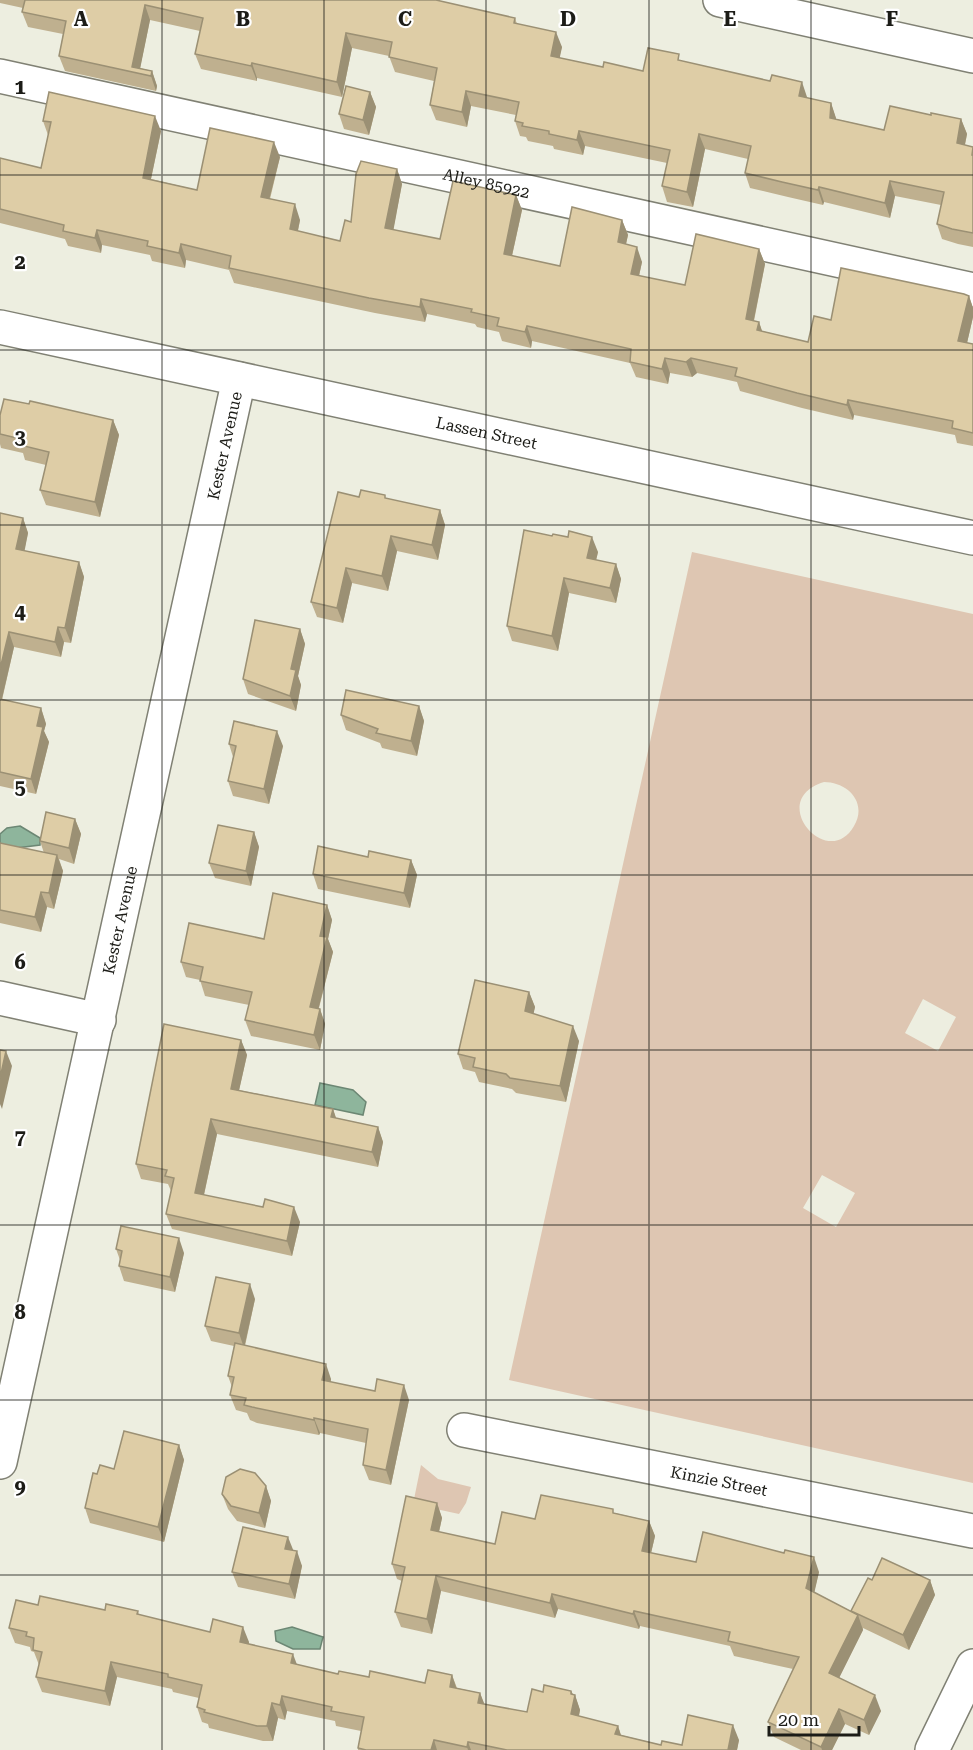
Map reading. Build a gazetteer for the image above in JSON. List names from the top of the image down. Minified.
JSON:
{"streets":{"street":["Alley 85922","Lassen Street","Kester Avenue","Kinzie Street"]},"crossings":[["Lassen Street","Kester Avenue"]],"scale_bar":"20 m","grid":{"columns":["A","B","C","D","E","F"],"rows":["1","2","3","4","5","6","7","8","9"]}}
